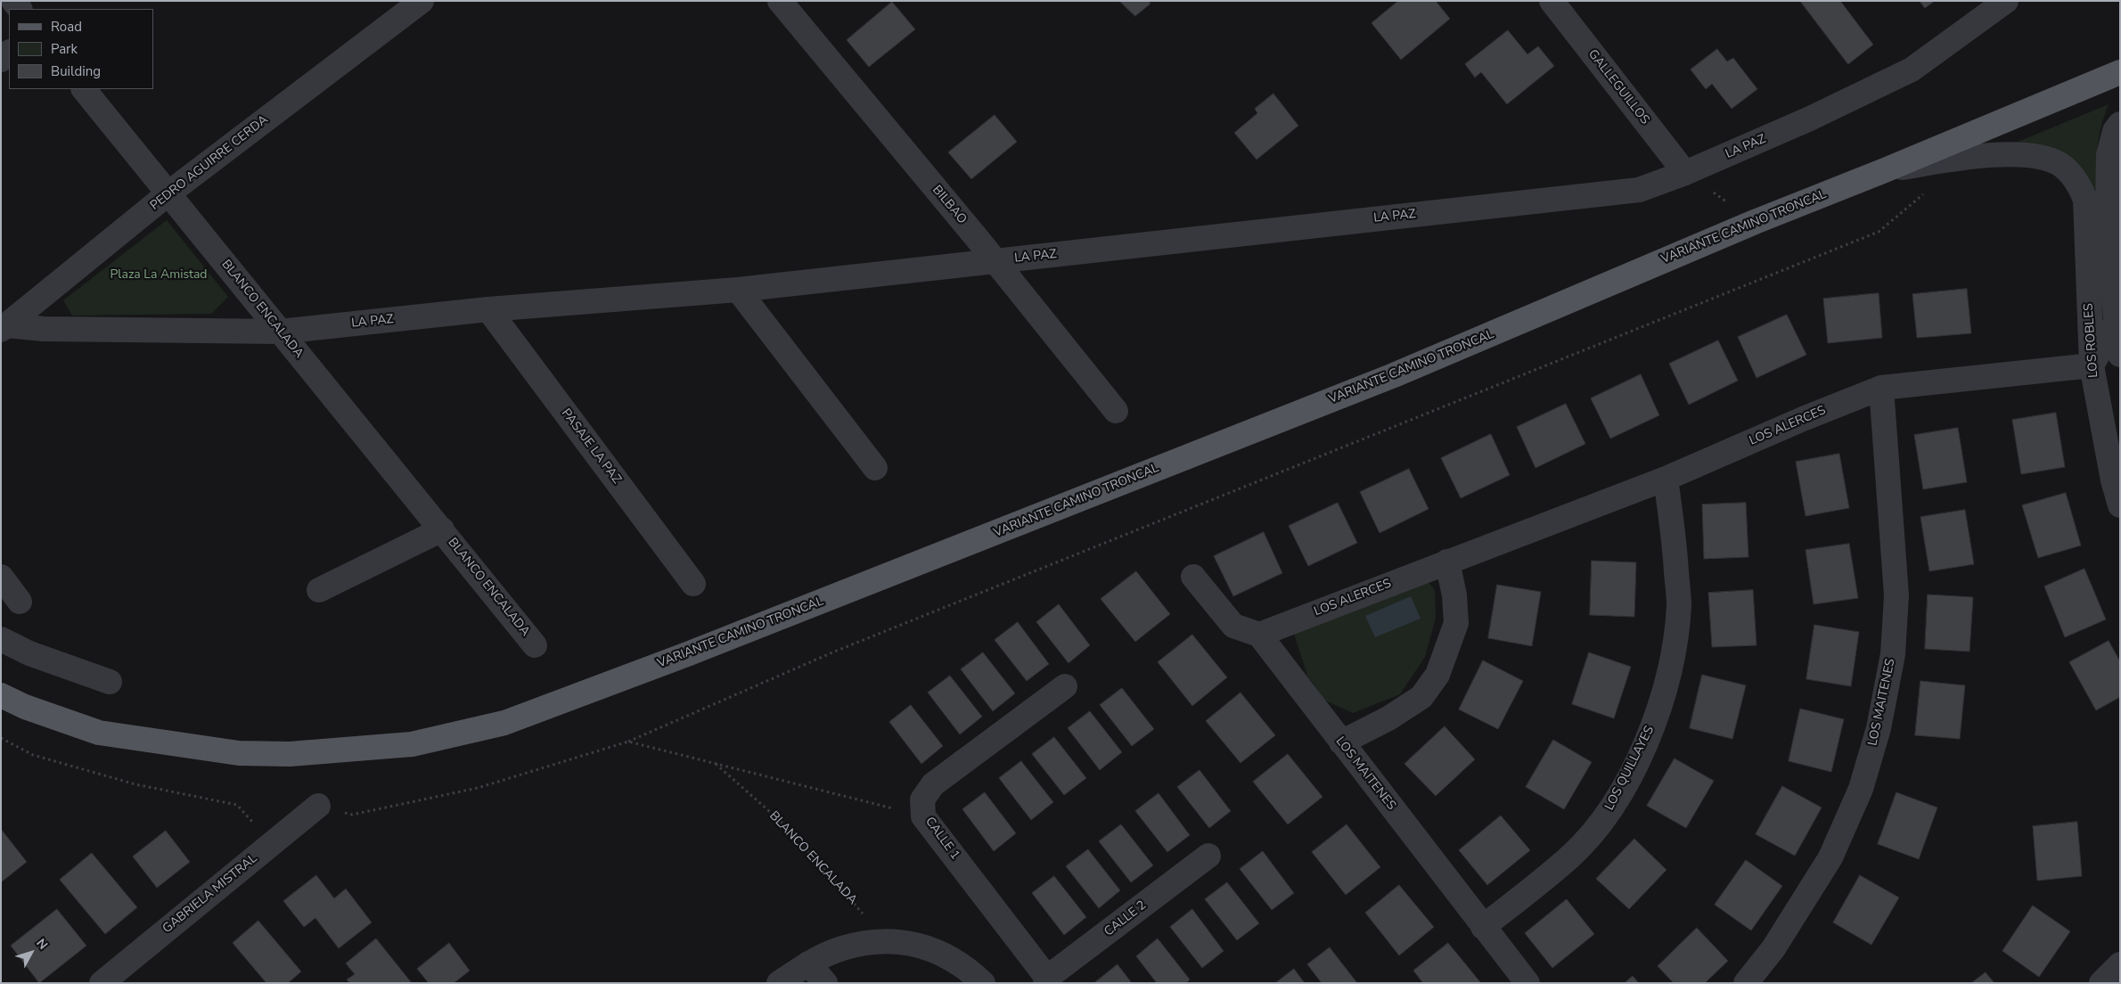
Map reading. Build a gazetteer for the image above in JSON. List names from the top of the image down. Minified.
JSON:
{"streets":{"main road":["VARIANTE CAMINO TRONCAL"],"street":["GALLEGUILLOS","LA PAZ","PEDRO AGUIRRE CERDA","BILBAO","BLANCO ENCALADA","LOS ROBLES","LOS ALERCES","PASAJE LA PAZ","LOS MAITENES","LOS QUILLAYES","CALLE 1","GABRIELA MISTRAL","CALLE 2"]},"crossings":[["GALLEGUILLOS","LA PAZ"],["LA PAZ","PEDRO AGUIRRE CERDA"],["LA PAZ","BILBAO"],["LA PAZ","BLANCO ENCALADA"],["LA PAZ","PASAJE LA PAZ"],["PEDRO AGUIRRE CERDA","BLANCO ENCALADA"],["VARIANTE CAMINO TRONCAL","LOS ROBLES"],["LOS ROBLES","LOS ALERCES"],["LOS ALERCES","LOS MAITENES"],["LOS ALERCES","LOS QUILLAYES"],["LOS MAITENES","LOS QUILLAYES"],["CALLE 1","CALLE 2"]],"parks":["Plaza La Amistad"],"legend":["Road","Park","Building"],"north":"top right"}
